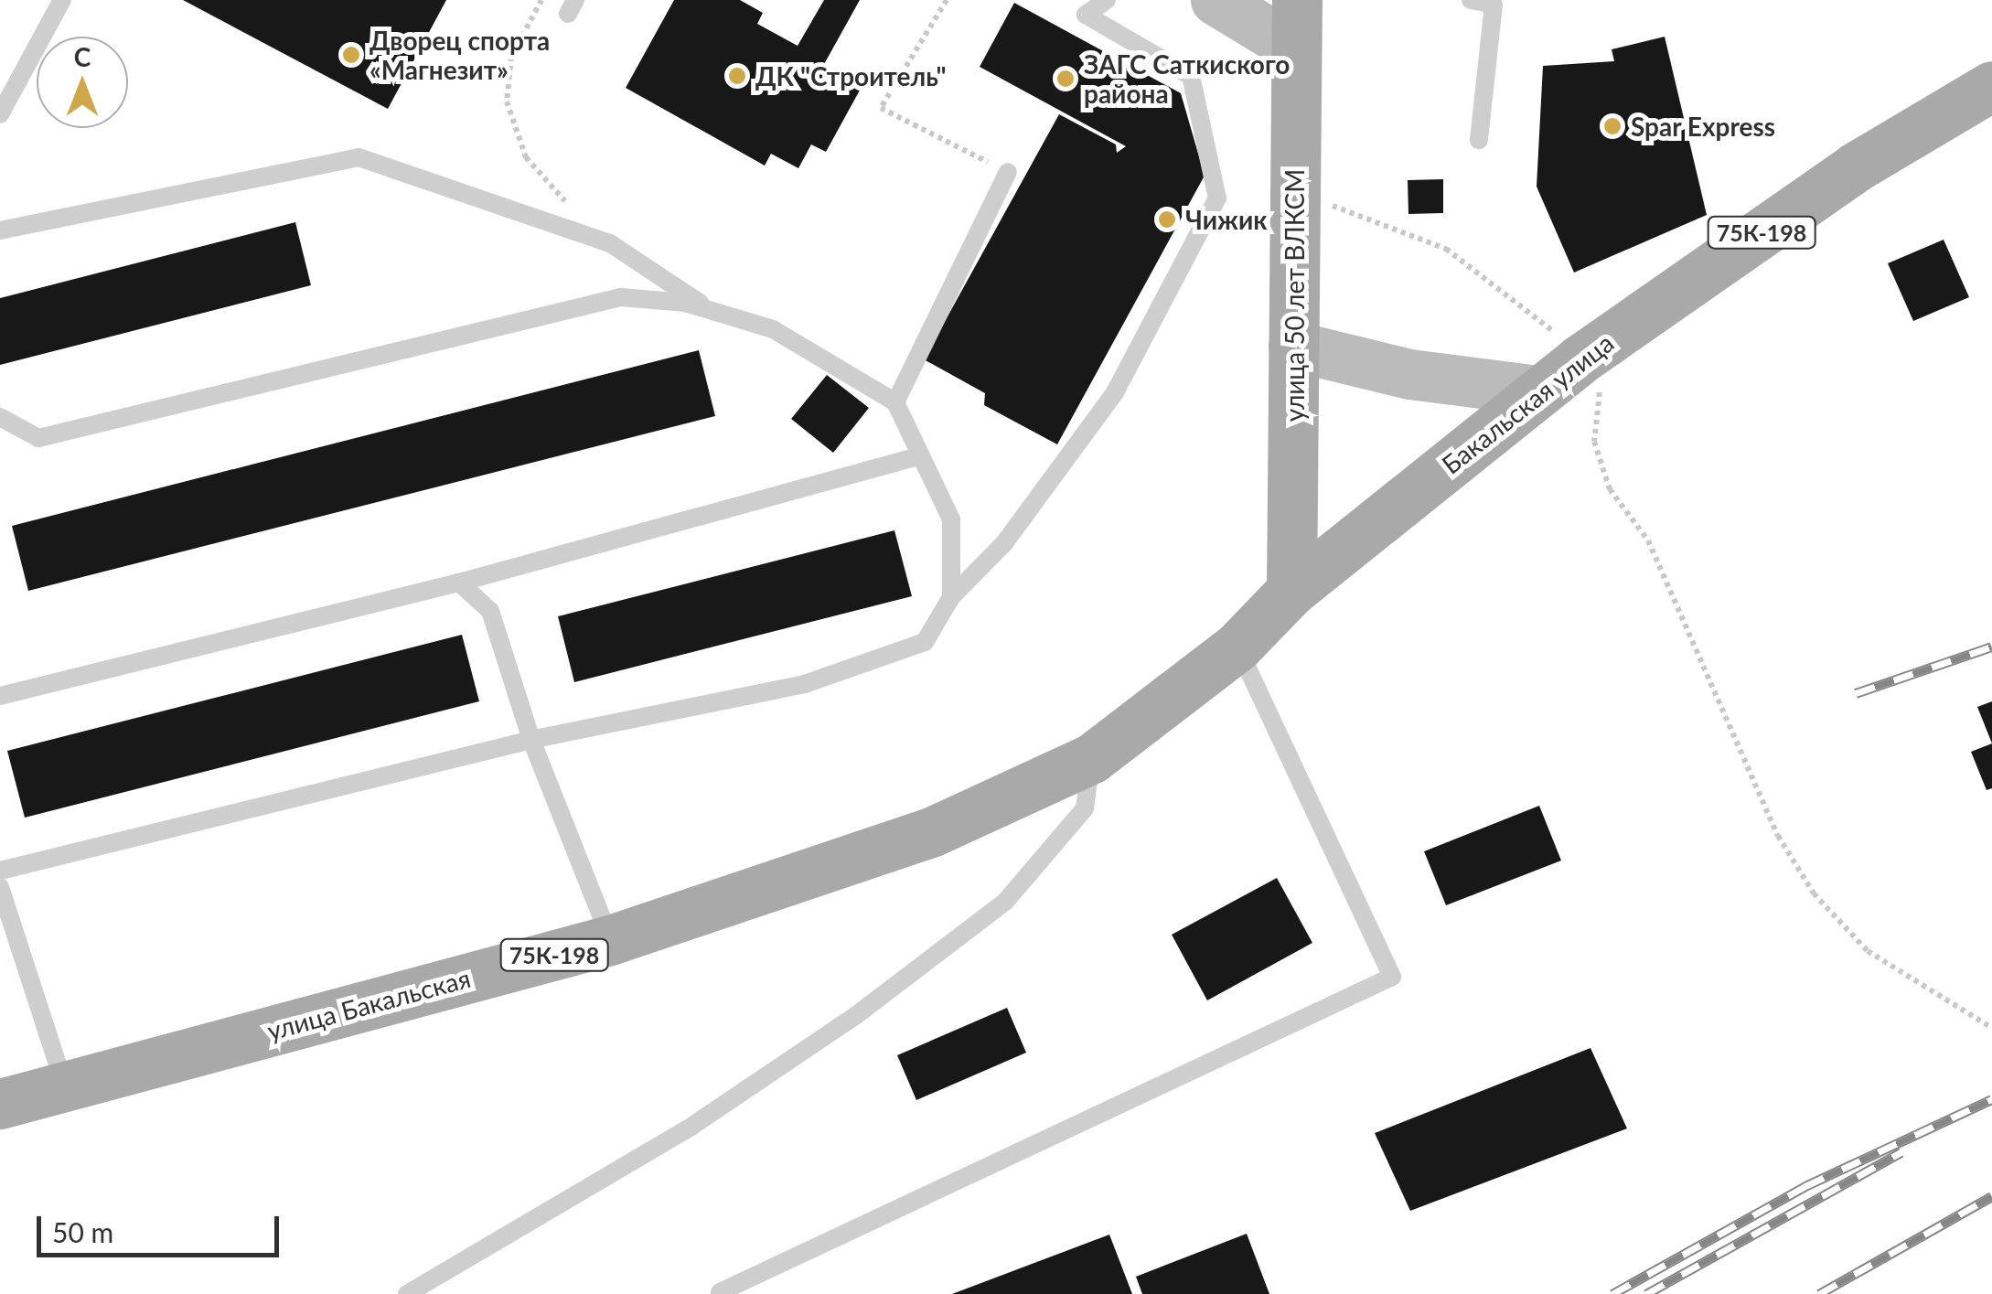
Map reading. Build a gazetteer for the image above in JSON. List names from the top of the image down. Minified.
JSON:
{"streets":{"main road":["75К-198","улица 50 лет ВЛКСМ","Бакальская улица","улица Бакальская"]},"crossings":[["улица 50 лет ВЛКСМ","Бакальская улица"],["Бакальская улица","улица Бакальская"]],"places":["Дворец спорта «Магнезит»","ДК \"Строитель\"","ЗАГС Саткиского района","Spar Express","Чижик"],"scale_bar":"50 m","north":"top"}
